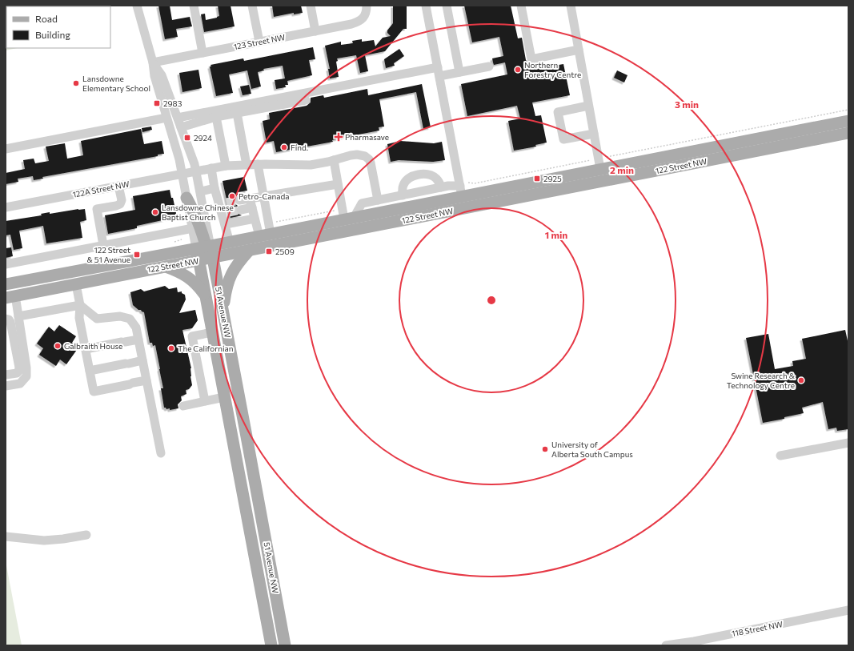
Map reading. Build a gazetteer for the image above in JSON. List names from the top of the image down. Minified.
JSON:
{"streets":{"main road":["122 Street NW","51 Avenue NW"],"street":["123 Street NW","122A Street NW","118 Street NW"]},"crossings":[["123 Street NW","51 Avenue NW"],["122 Street NW","51 Avenue NW"],["122A Street NW","51 Avenue NW"]],"places":{"other":["Northern Forestry Centre","Lansdowne Elementary School","Find.","Petro-Canada","Lansdowne Chinese Baptist Church","Galbraith House","The Californian","Swine Research & Technology Centre","University of Alberta South Campus"],"transit":["2983","2924","2925","2509","122 Street & 51 Avenue"],"health":["Pharmasave"]},"legend":["Road","Building"],"rings":["3 min","2 min","1 min"]}
